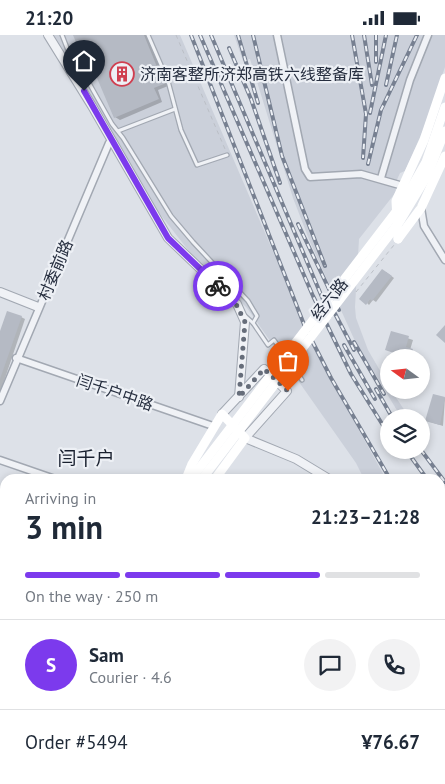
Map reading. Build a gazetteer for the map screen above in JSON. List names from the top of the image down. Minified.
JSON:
{"streets":{"main road":["经六路"],"street":["村委前路","闫千户中路"]},"crossings":[["村委前路","闫千户中路"]],"districts":["闫千户"],"places":{"building":["济南客整所济郑高铁六线整备库"]},"north":"left","page":{"status":"21:20","heading":["3 min","Arriving in","21:23–21:28"],"panel":["Sam","Courier · 4.6","Order #5494","¥76.67"],"bar":"On the way · 250 m","round":"S"}}
